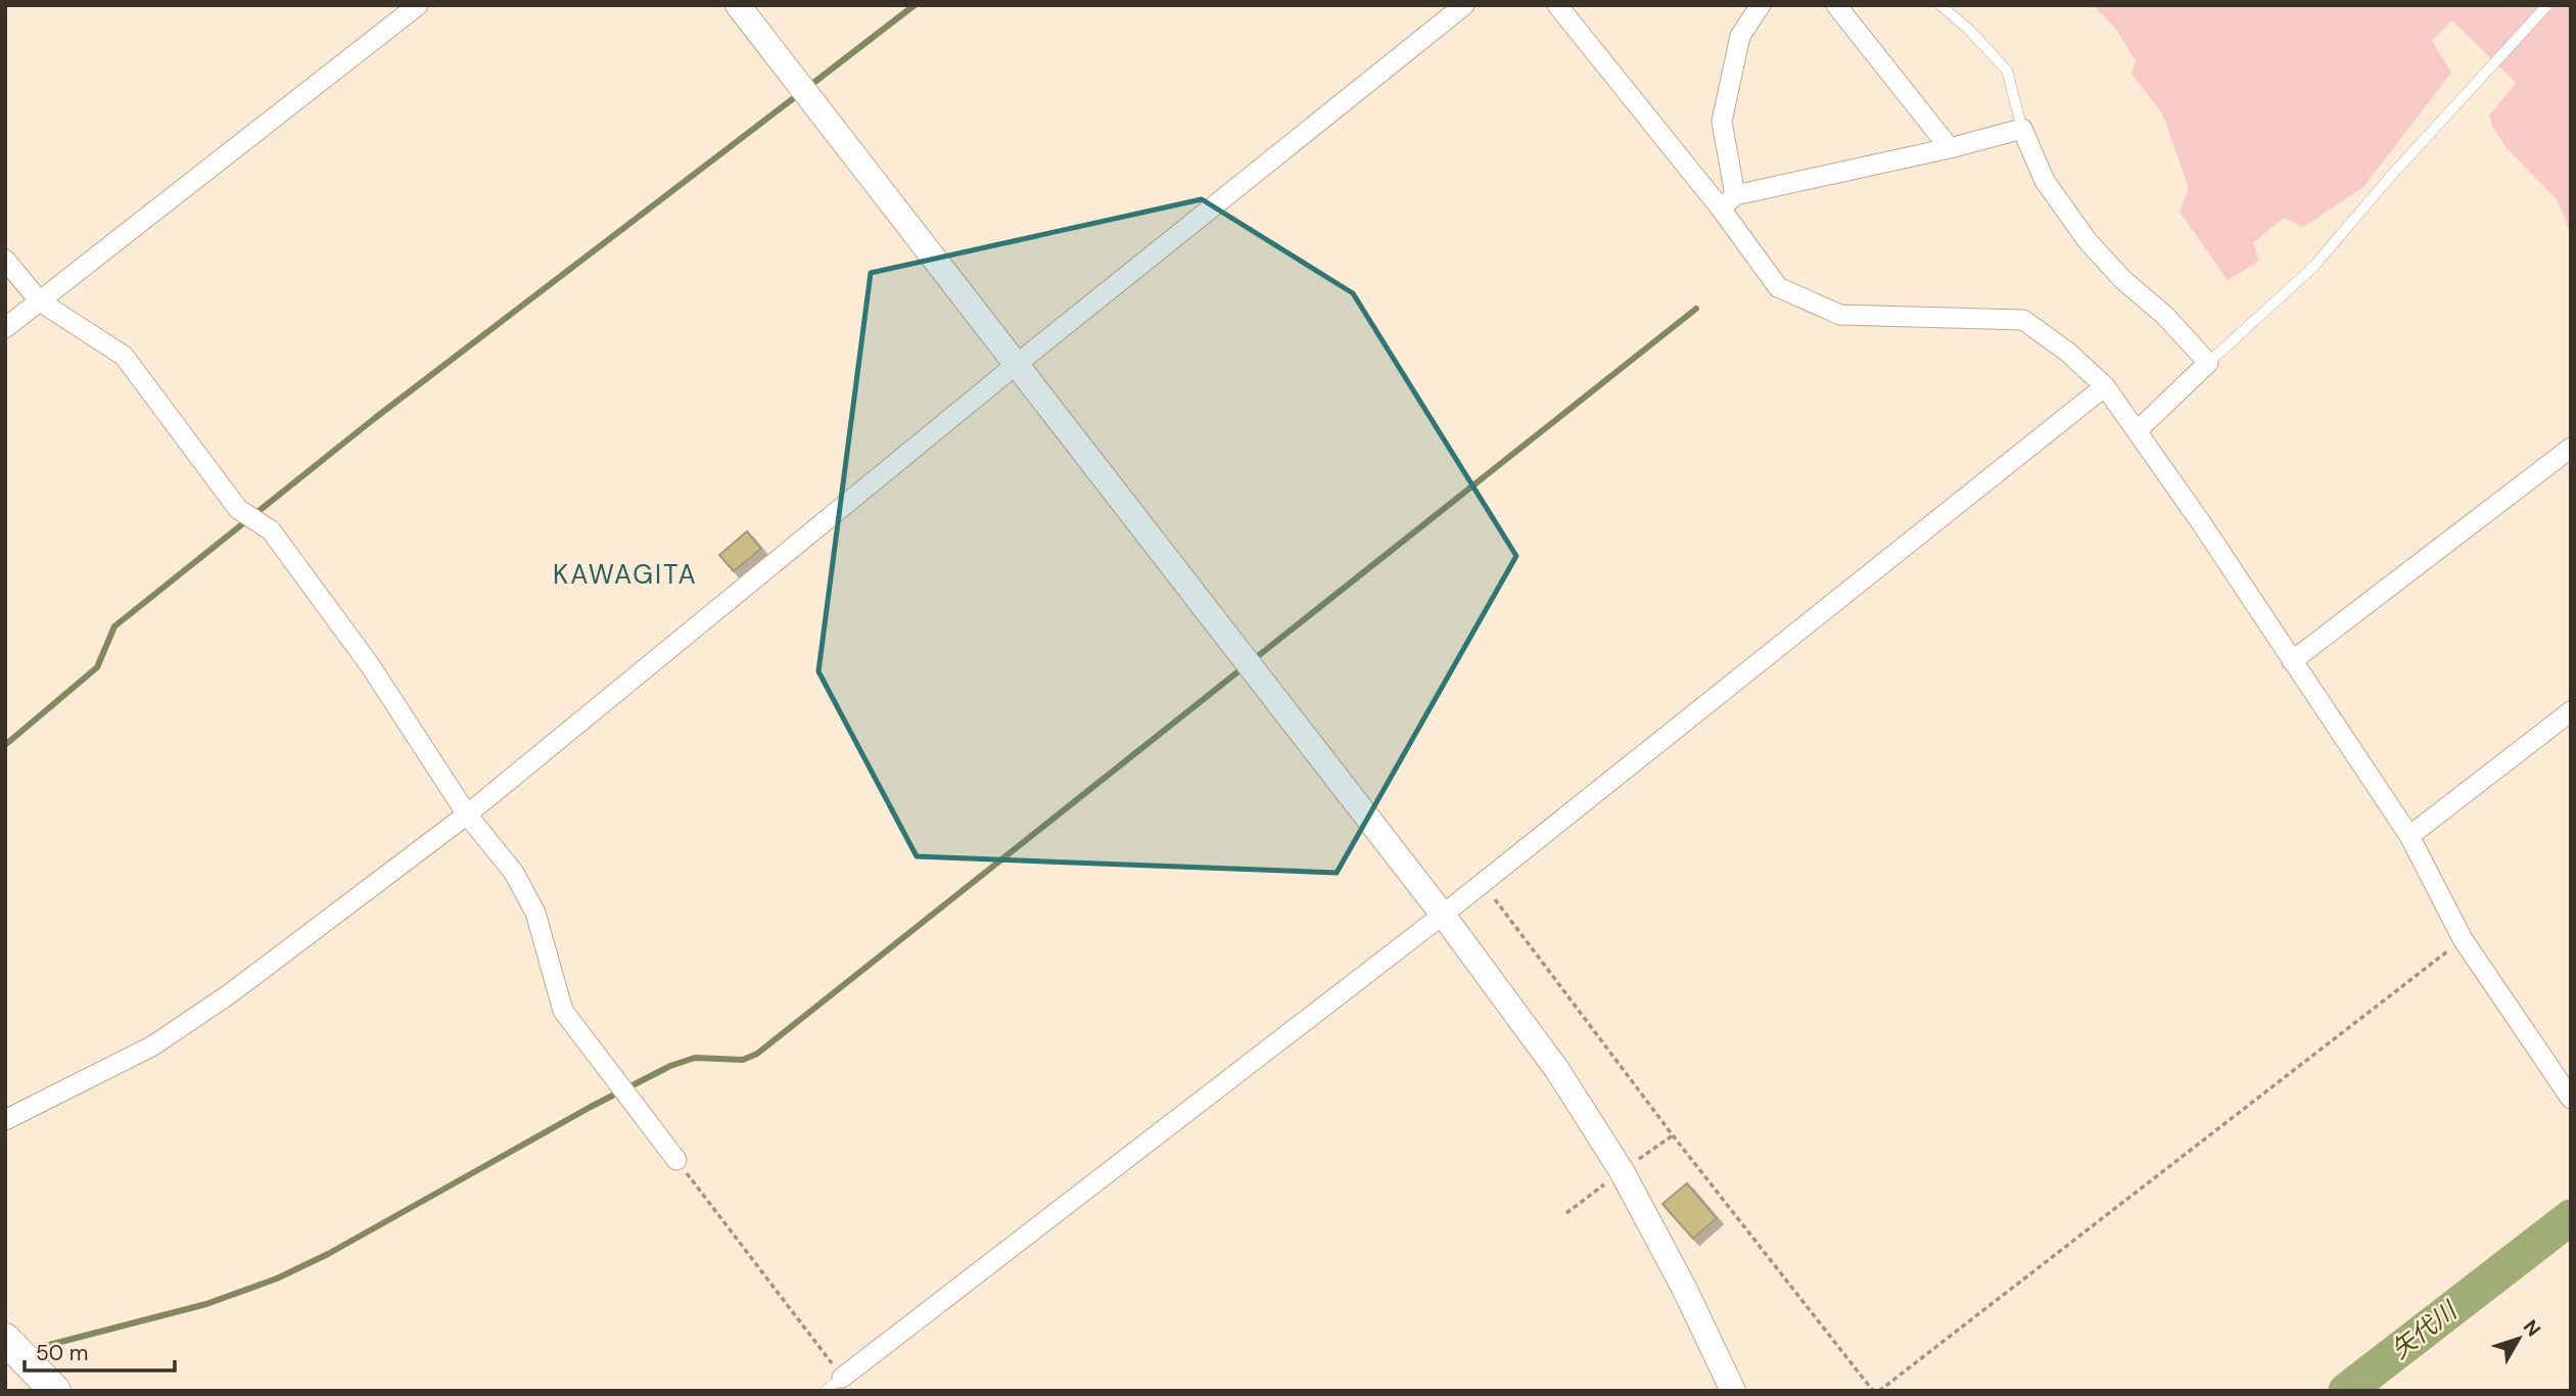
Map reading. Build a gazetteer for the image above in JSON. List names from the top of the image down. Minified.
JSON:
{"districts":["KAWAGITA"],"water":["矢代川"],"scale_bar":"50 m","north":"top right"}
